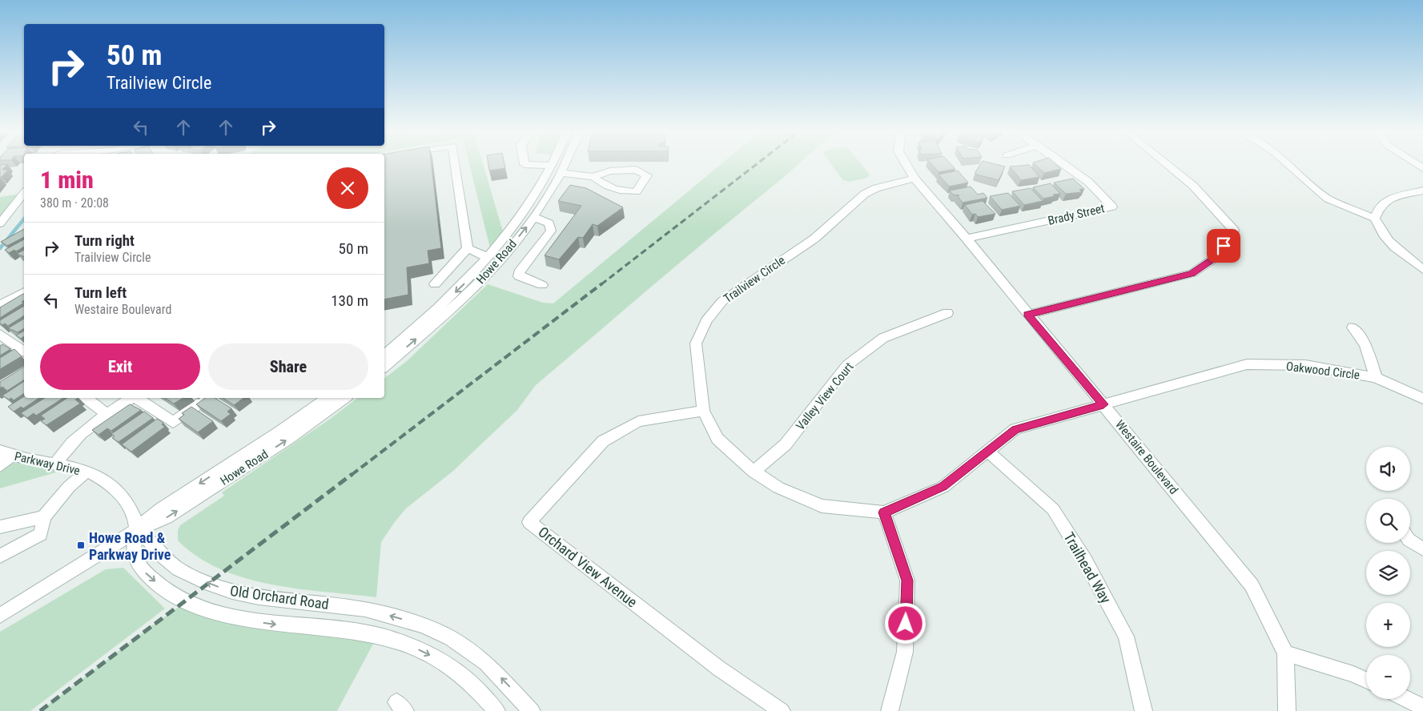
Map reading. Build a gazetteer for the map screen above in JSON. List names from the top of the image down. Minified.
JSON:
{"streets":{"street":["Brady Street","Howe Road","Trailview Circle","Oakwood Circle","Valley View Court","Westaire Boulevard","Parkway Drive","Orchard View Avenue","Trailhead Way","Old Orchard Road"]},"crossings":[["Brady Street","Westaire Boulevard"],["Howe Road","Parkway Drive"],["Howe Road","Old Orchard Road"],["Trailview Circle","Oakwood Circle"],["Trailview Circle","Valley View Court"],["Trailview Circle","Westaire Boulevard"],["Trailview Circle","Orchard View Avenue"],["Trailview Circle","Trailhead Way"],["Oakwood Circle","Westaire Boulevard"],["Parkway Drive","Old Orchard Road"]],"places":{"transit":["Howe Road & Parkway Drive"]},"page":{"turn":["50 m","Trailview Circle"],"heading":["1 min","380 m · 20:08"],"list":[{"name":"Turn right","note":"Trailview Circle","value":"50 m"},{"name":"Turn left","note":"Westaire Boulevard","value":"130 m"}],"buttons":["Exit","Share"],"map_buttons":["+","−"]}}
